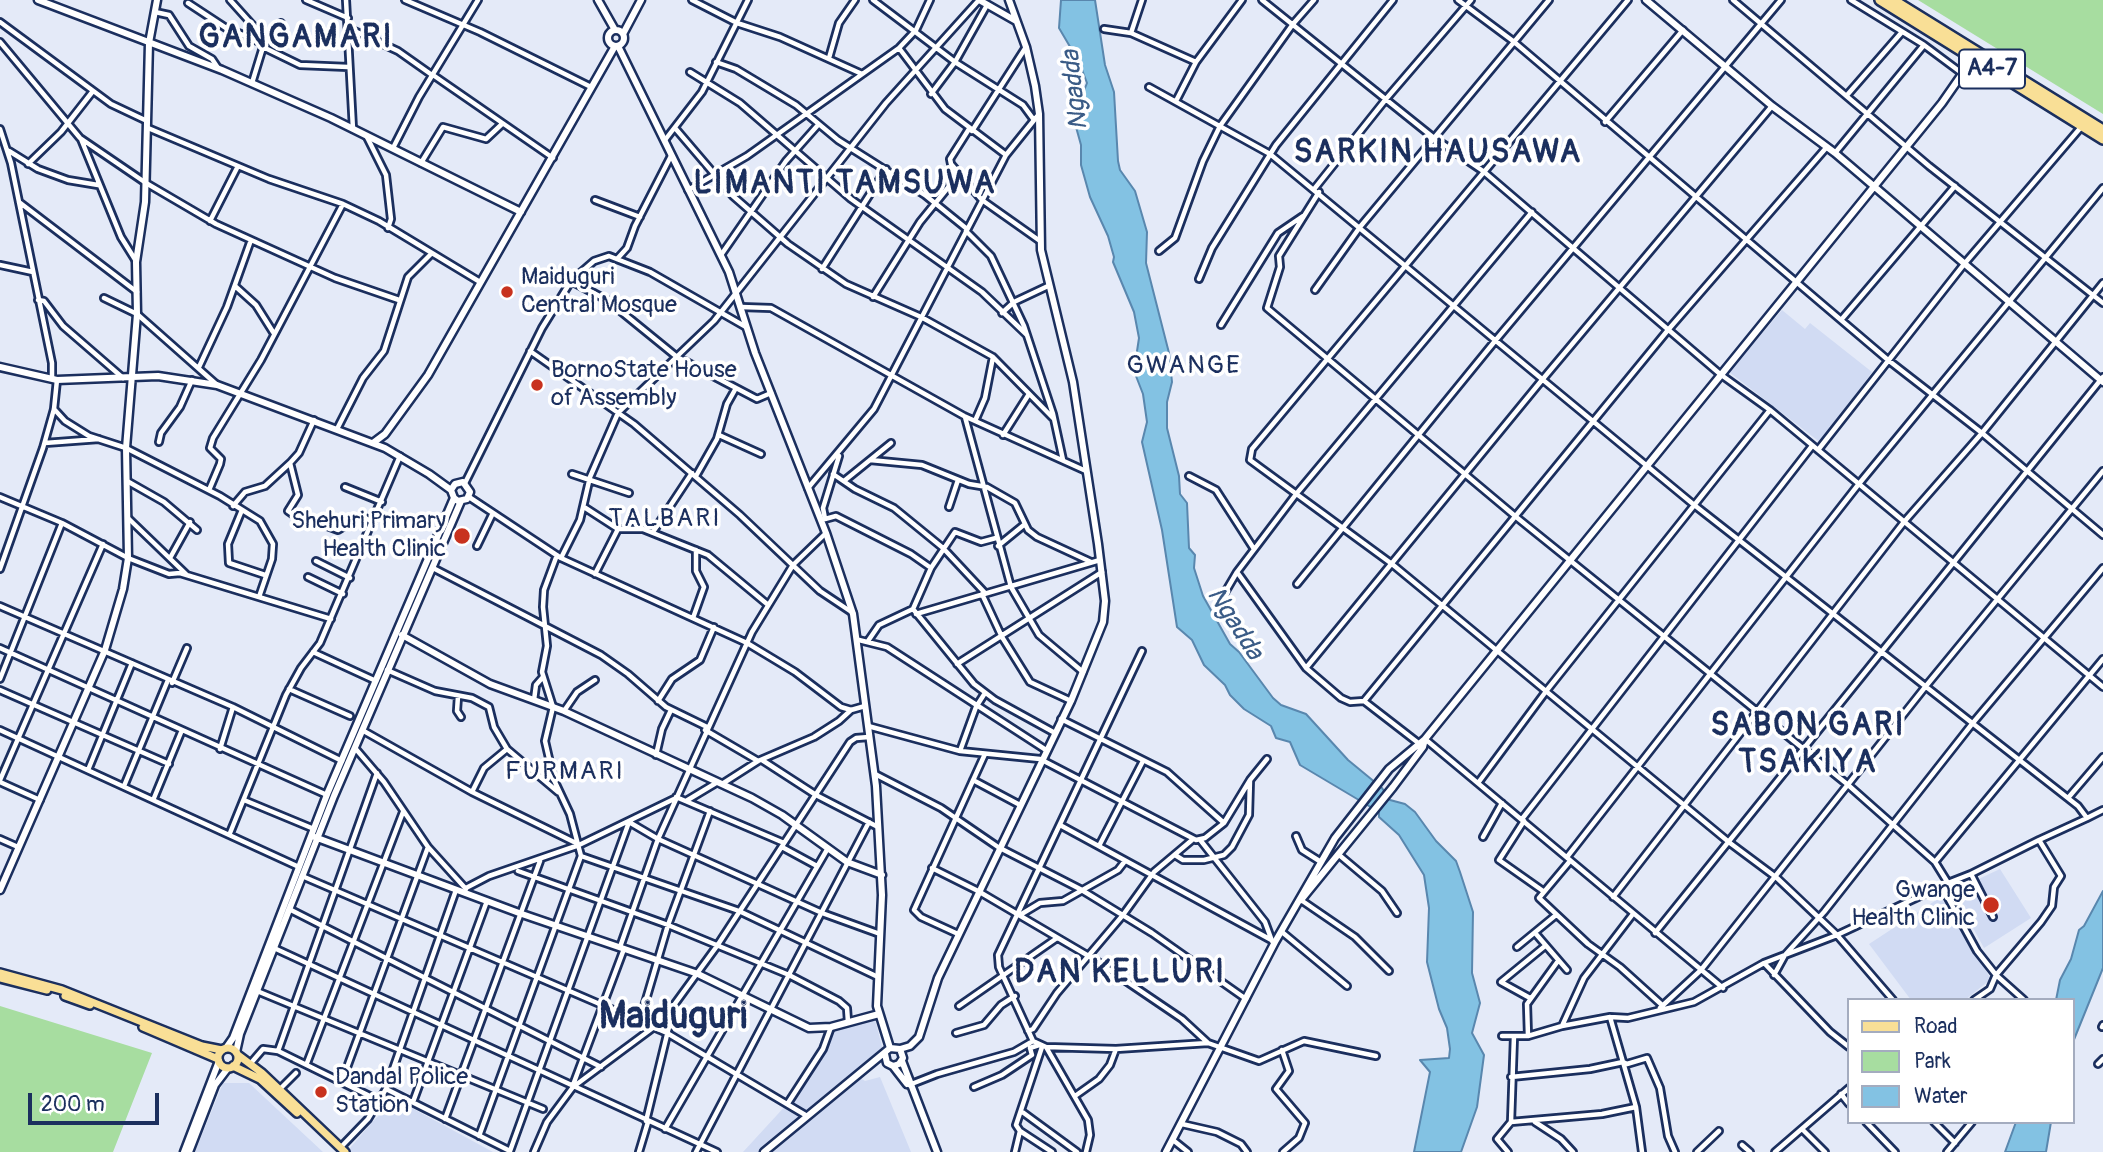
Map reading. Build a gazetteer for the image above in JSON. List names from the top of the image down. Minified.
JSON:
{"streets":{"highway":["A4-7"]},"districts":["GANGAMARI","SARKIN HAUSAWA","LIMANTI TAMSUWA","GWANGE","TALBARI","SABON GARI TSAKIYA","FURMARI","DAN KELLURI","Maiduguri"],"water":["Ngadda"],"places":["Maiduguri Central Mosque","BornoState House of Assembly","Shehuri Primary Health Clinic","Gwange Health Clinic","Dandal Police Station"],"legend":["Road","Park","Water"],"scale_bar":"200 m"}
